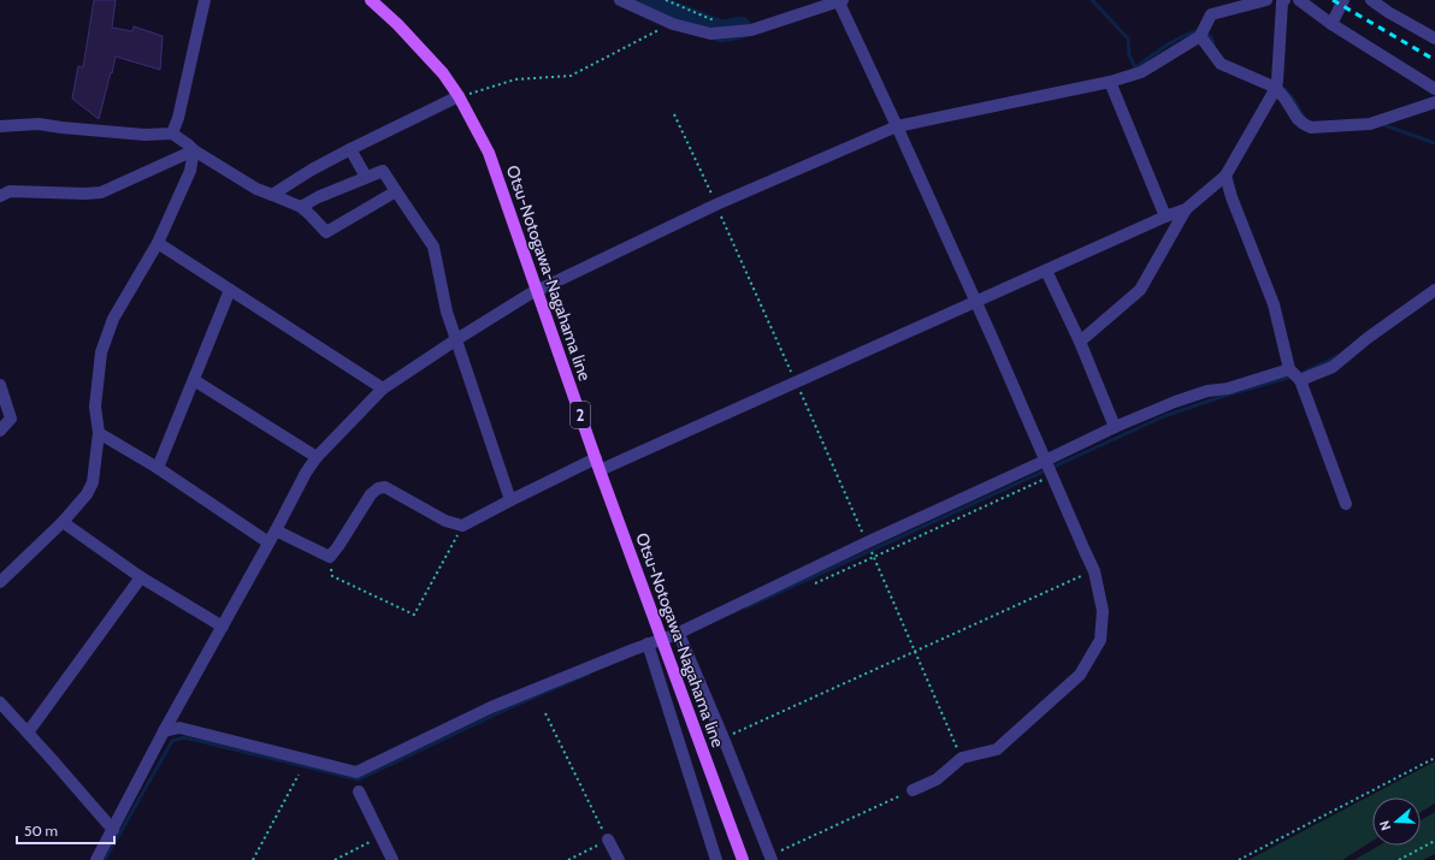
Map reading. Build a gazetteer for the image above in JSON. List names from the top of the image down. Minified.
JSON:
{"streets":{"main road":["Otsu-Notogawa-Nagahama line","2"]},"scale_bar":"50 m","north":"left"}
